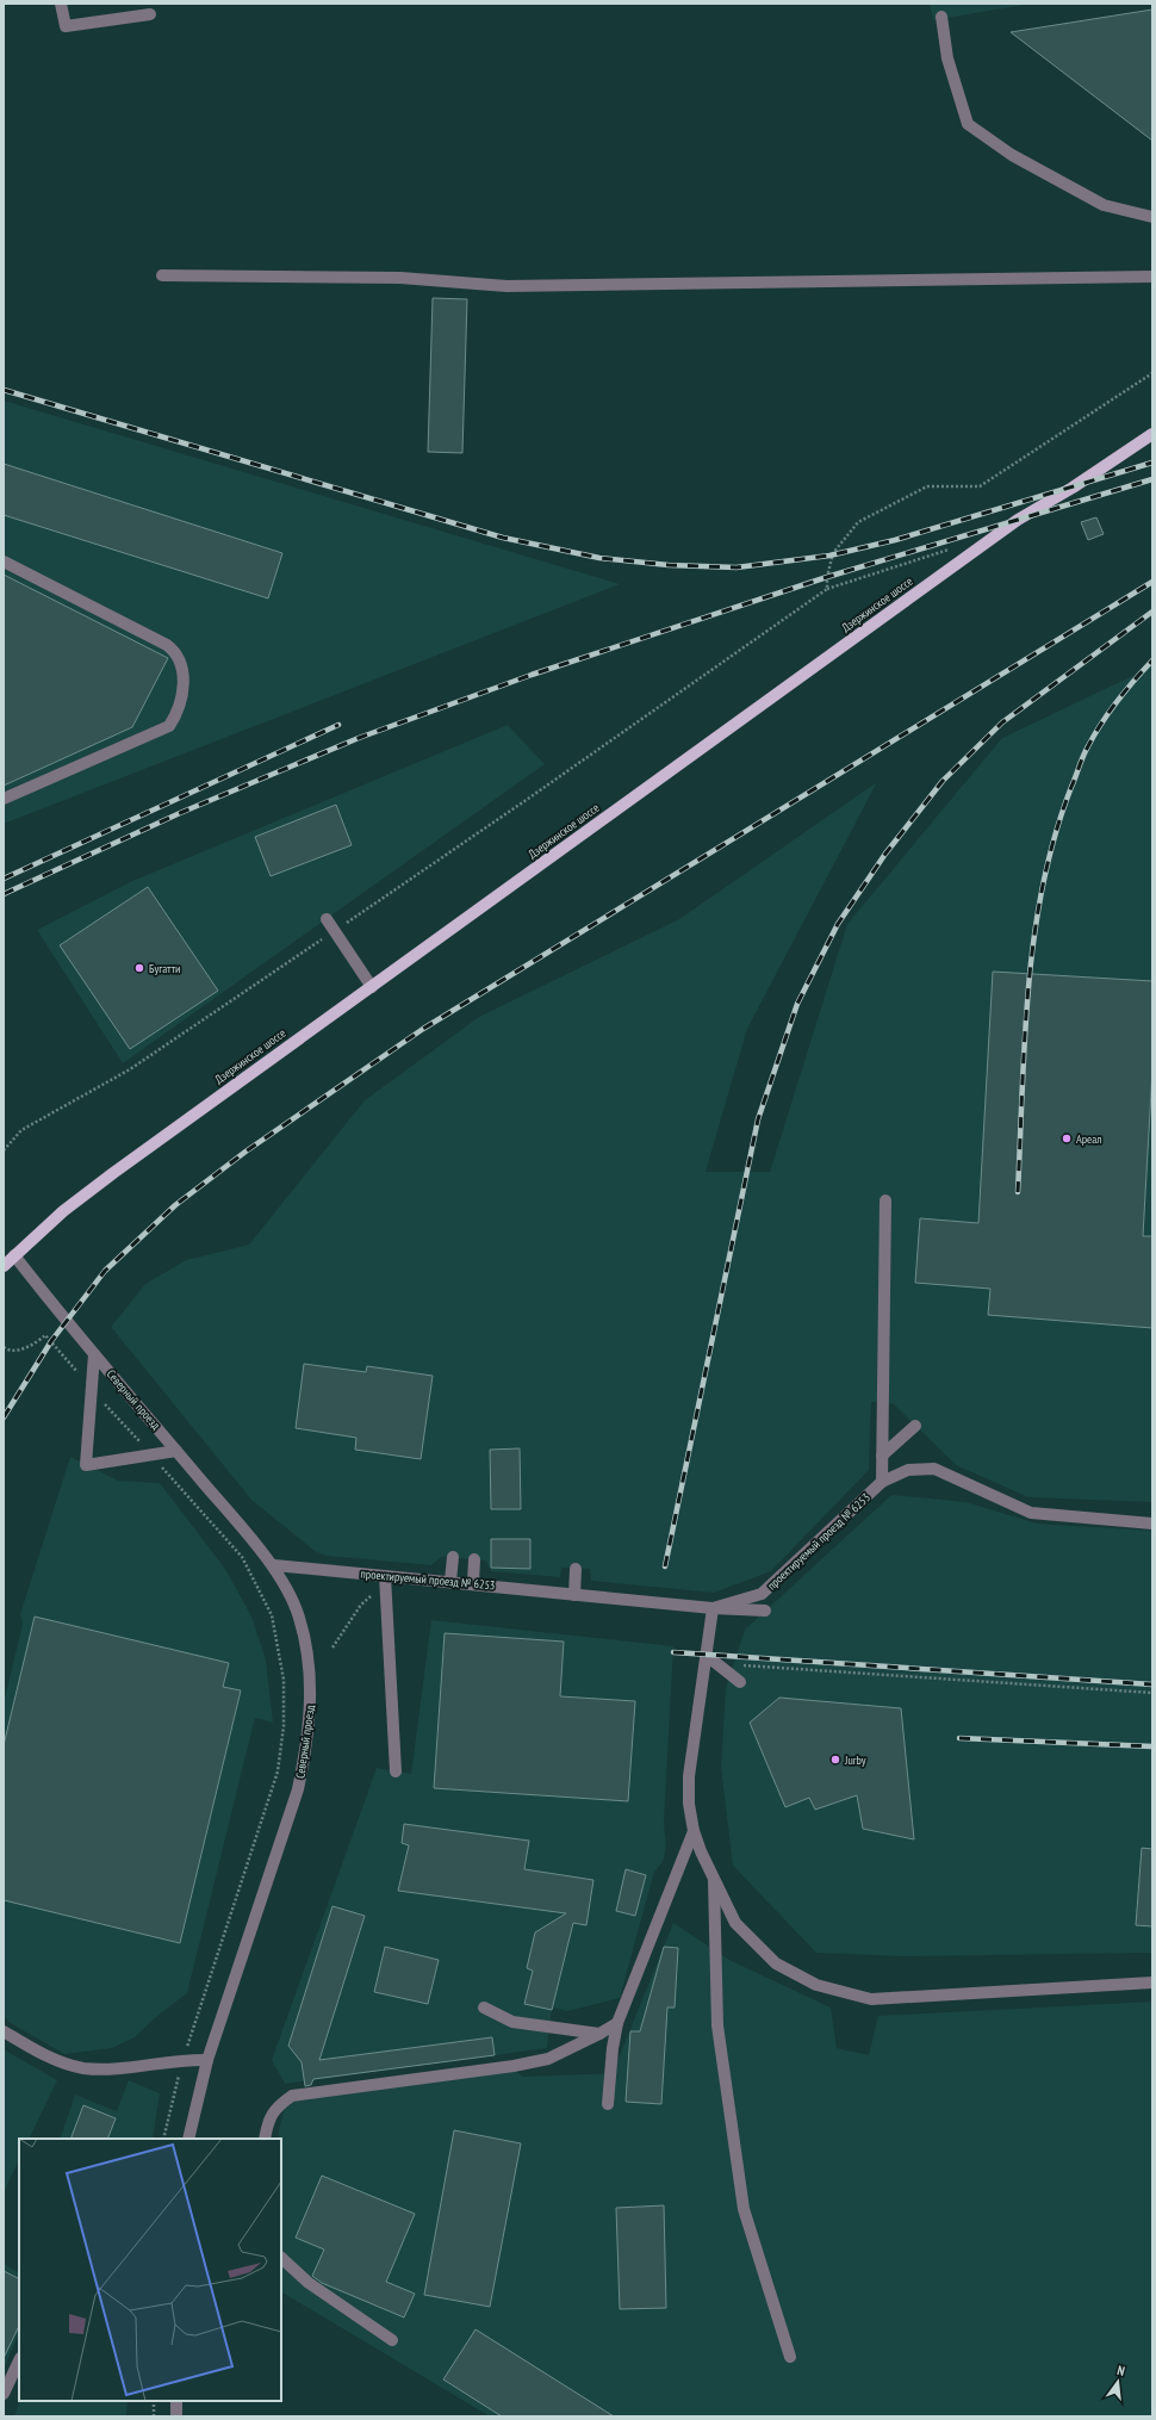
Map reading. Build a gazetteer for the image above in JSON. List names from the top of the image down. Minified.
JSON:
{"streets":{"main road":["Дзержинское шоссе"],"street":["Северный проезд","проектируемый проезд № 6253"]},"crossings":[["Дзержинское шоссе","Северный проезд"],["Северный проезд","проектируемый проезд № 6253"]],"places":["Бугатти","Ареал","Jurby"],"north":"top"}
